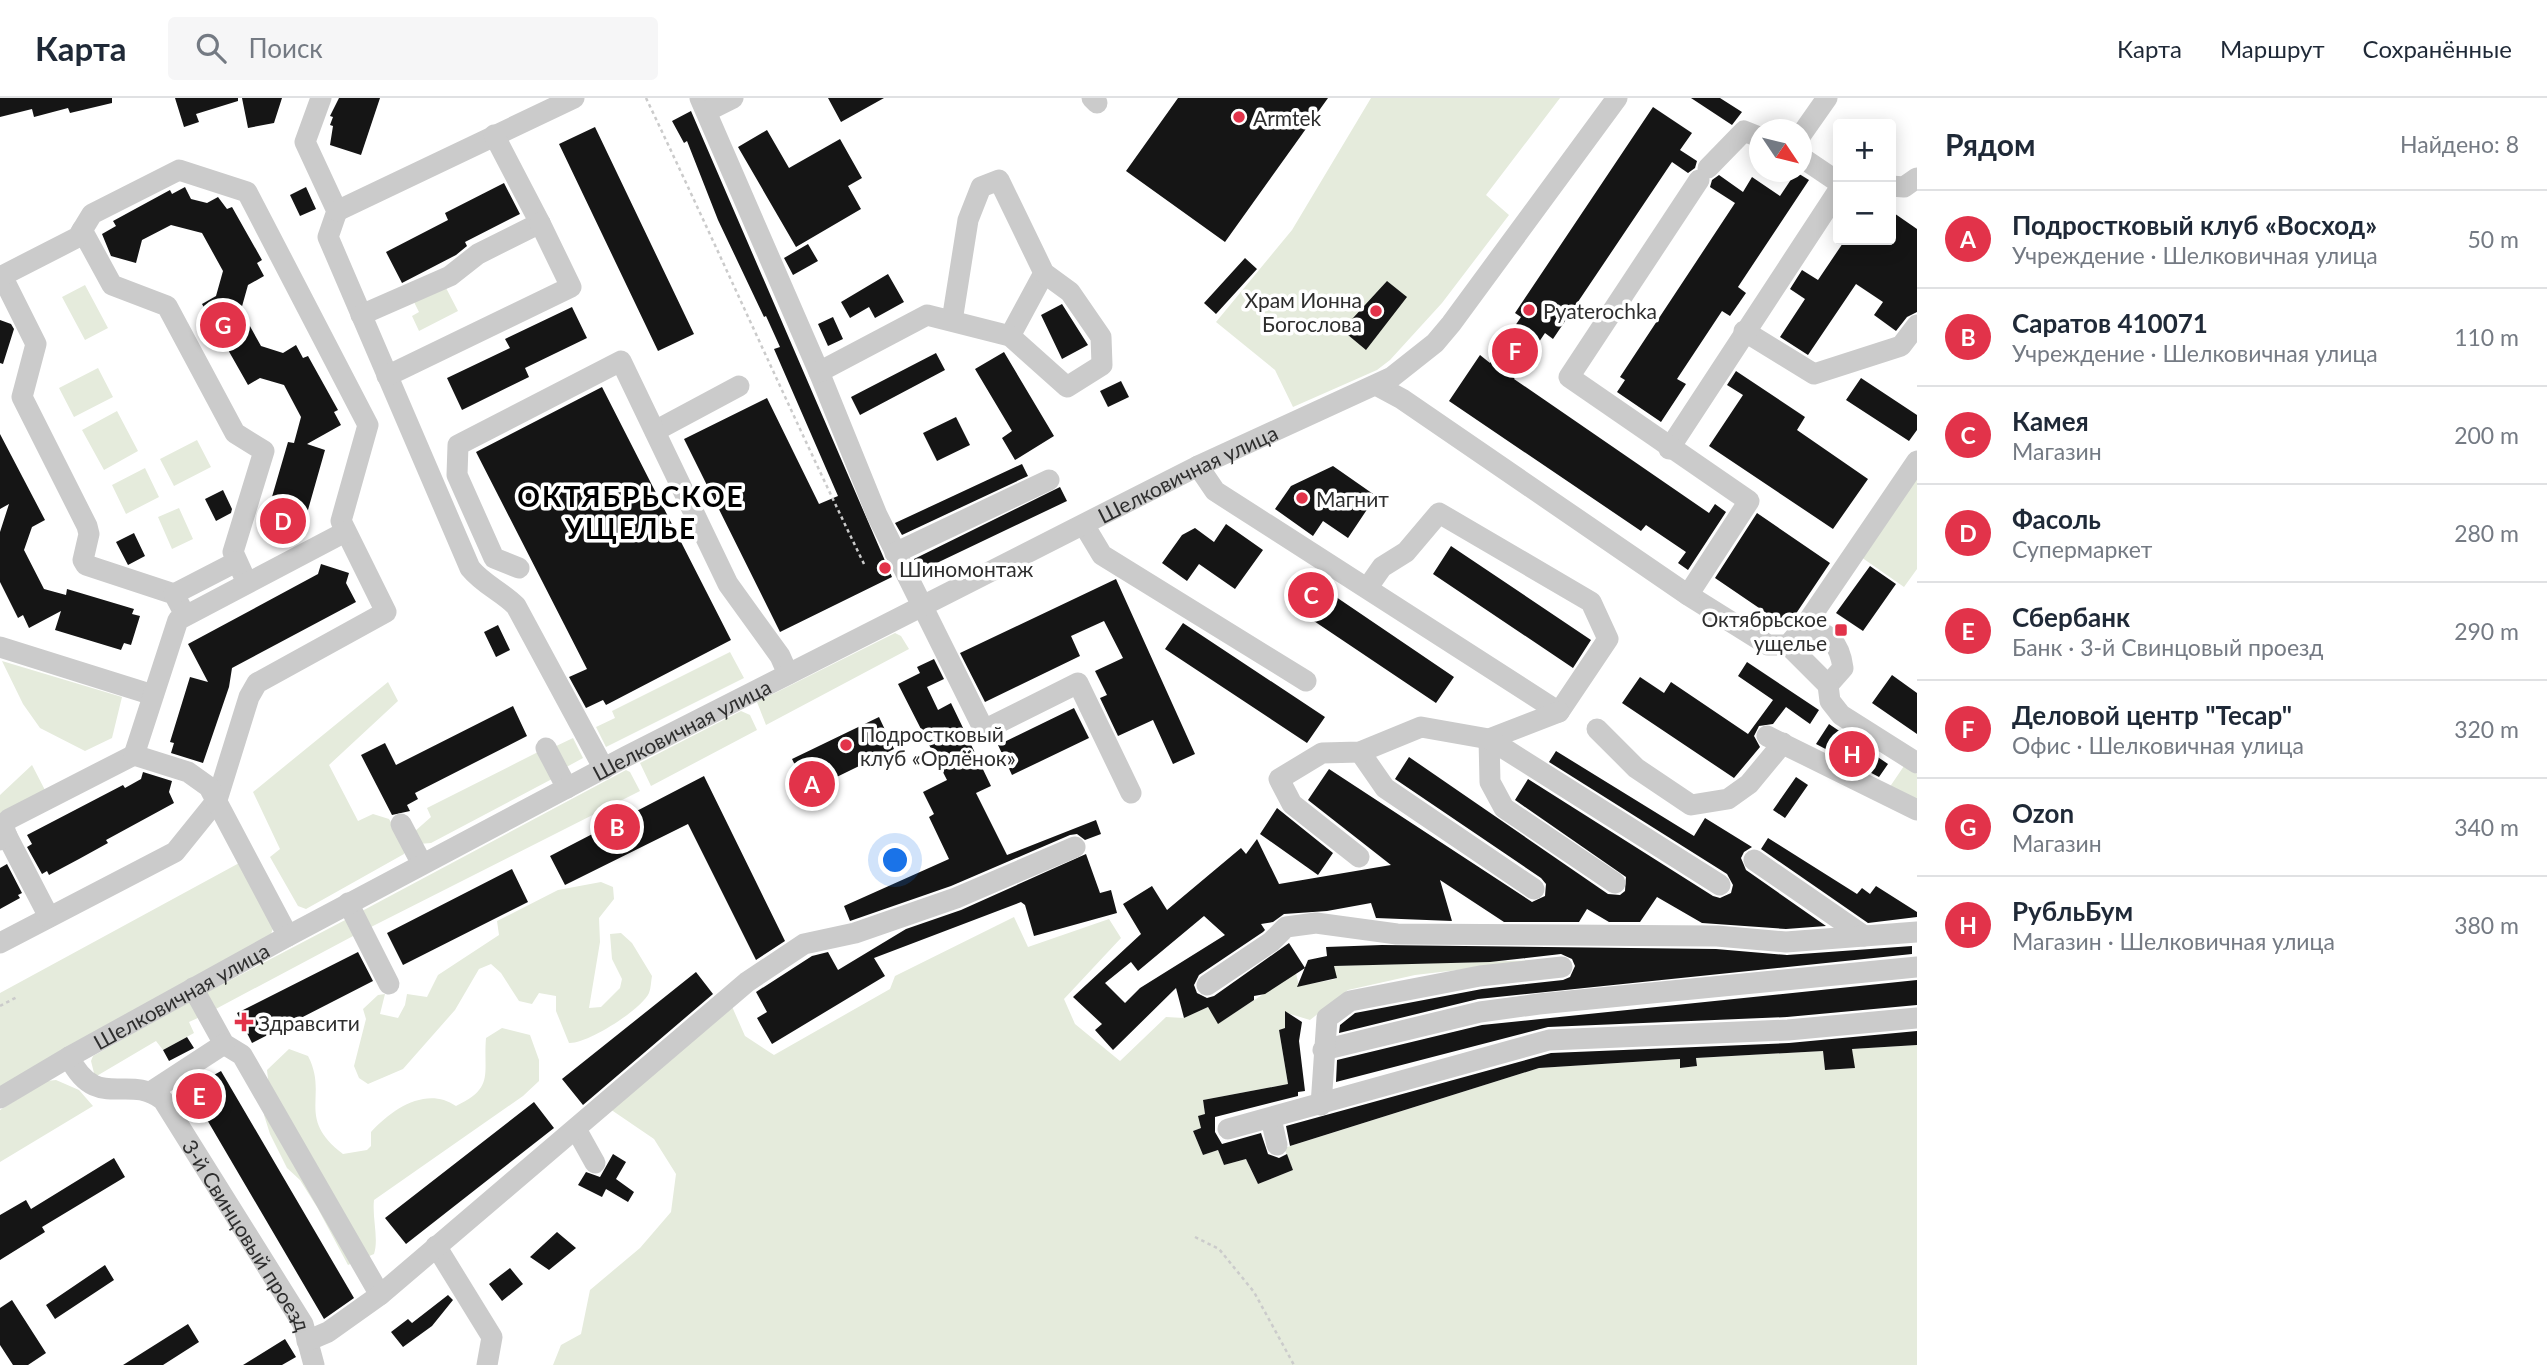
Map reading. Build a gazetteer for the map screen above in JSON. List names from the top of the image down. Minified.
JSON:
{"streets":{"street":["Шелковичная улица","3-й Свинцовый проезд"]},"districts":["ОКТЯБРЬСКОЕ УЩЕЛЬЕ"],"places":{"other":["Armtek","Pyaterochka","Храм Ионна Богослова","Магнит","Шиномонтаж","Подростковый клуб «Орлёнок»"],"transit":["Октябрьское ущелье"],"health":["Здравсити"]},"north":"bottom right","page":{"header":"Карта","search":"Поиск","nav":["Карта","Маршрут","Сохранённые"],"heading":["Рядом","Найдено: 8"],"map_buttons":["+","−"],"list":[{"mark":"A","name":"Подростковый клуб «Восход»","note":"Учреждение · Шелковичная улица","value":"50 m"},{"mark":"B","name":"Саратов 410071","note":"Учреждение · Шелковичная улица","value":"110 m"},{"mark":"C","name":"Камея","note":"Магазин","value":"200 m"},{"mark":"D","name":"Фасоль","note":"Супермаркет","value":"280 m"},{"mark":"E","name":"Сбербанк","note":"Банк · 3-й Свинцовый проезд","value":"290 m"},{"mark":"F","name":"Деловой центр \"Тесар\"","note":"Офис · Шелковичная улица","value":"320 m"},{"mark":"G","name":"Ozon","note":"Магазин","value":"340 m"},{"mark":"H","name":"РубльБум","note":"Магазин · Шелковичная улица","value":"380 m"}],"pins":["G","F","D","C","H","A","B","E"]}}
